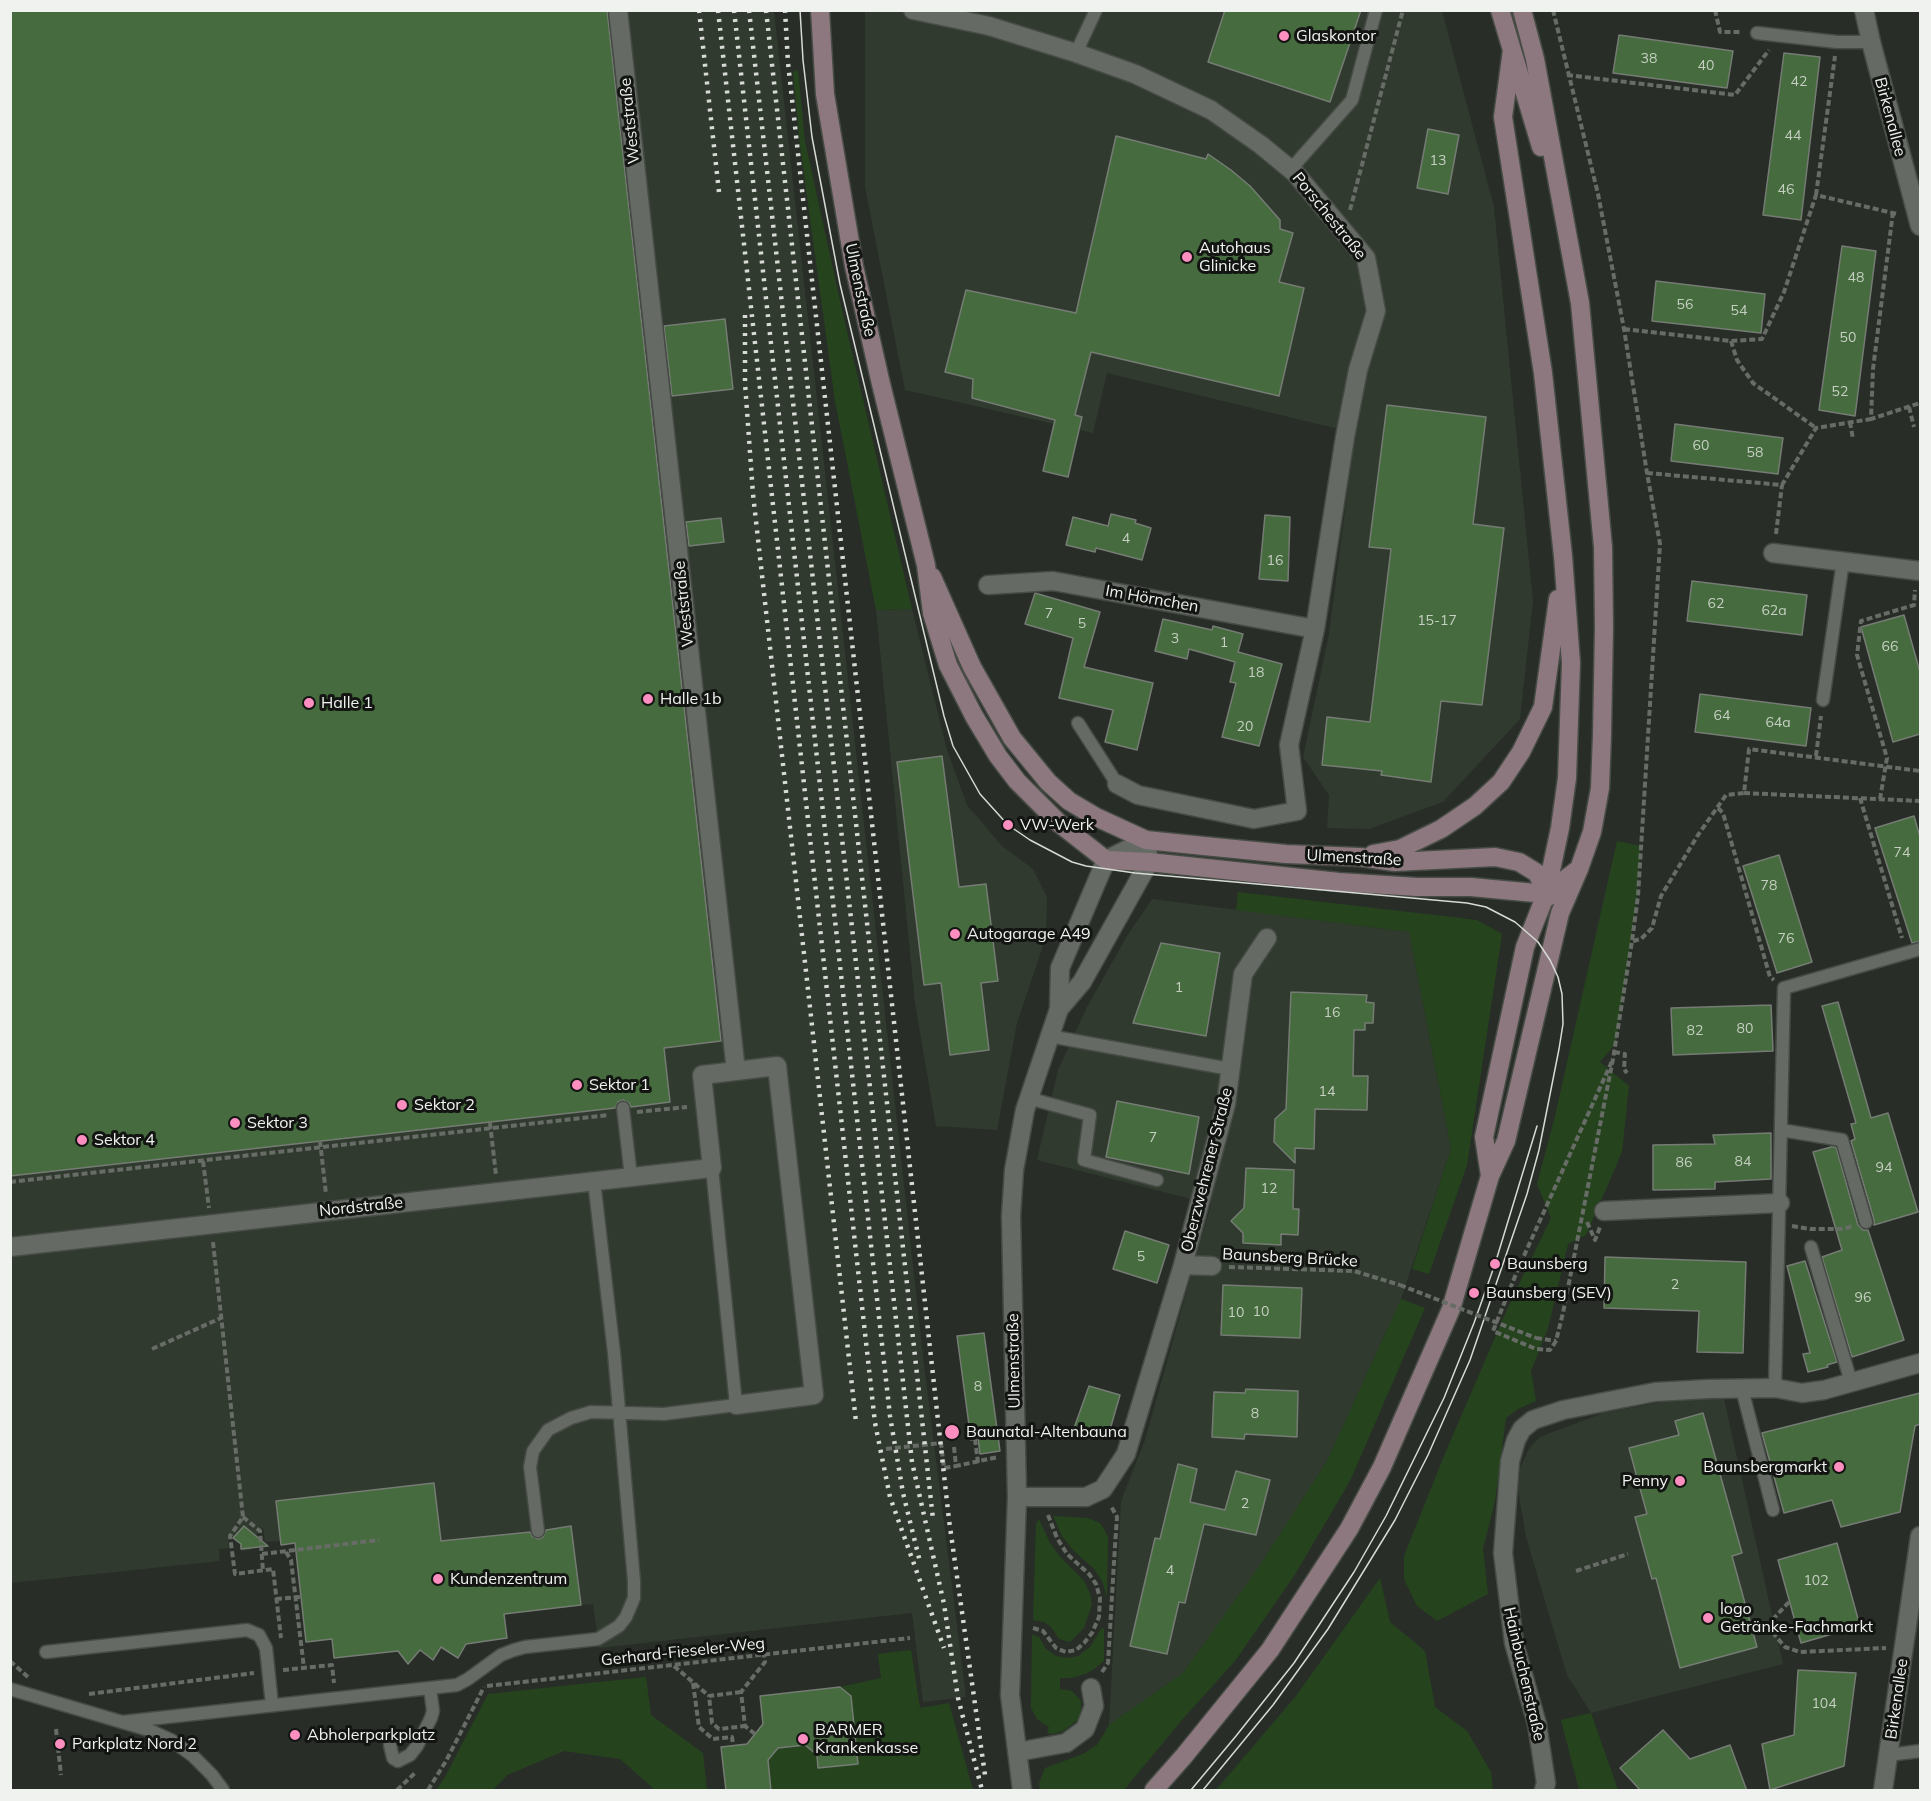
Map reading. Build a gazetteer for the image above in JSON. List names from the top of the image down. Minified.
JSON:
{"streets":{"main road":["Ulmenstraße"],"street":["Birkenallee","Weststraße","Porschestraße","Im Hörnchen","Oberzwehrener Straße","Nordstraße","Hainbuchenstraße"],"path":["Baunsberg Brücke","Gerhard-Fieseler-Weg"]},"crossings":[["Porschestraße","Im Hörnchen"],["Oberzwehrener Straße","Baunsberg Brücke"]],"places":["Glaskontor","Autohaus Glinicke","Halle 1b","Halle 1","VW-Werk","Autogarage A49","Sektor 1","Sektor 2","Sektor 3","Sektor 4","Baunsberg","Baunsberg (SEV)","Baunatal-Altenbauna","Baunsbergmarkt","Penny","Kundenzentrum","logo Getränke-Fachmarkt","Abholerparkplatz","BARMER Krankenkasse","Parkplatz Nord 2"],"house_numbers":["38","40","42","44","13","46","48","56","54","50","52","60","58","4","16","62","62a","7","15-17","5","3","1","66","18","64","64a","20","74","78","76","1","16","80","82","14","7","84","86","94","12","5","2","96","10","10","8","8","2","4","102","104"]}
